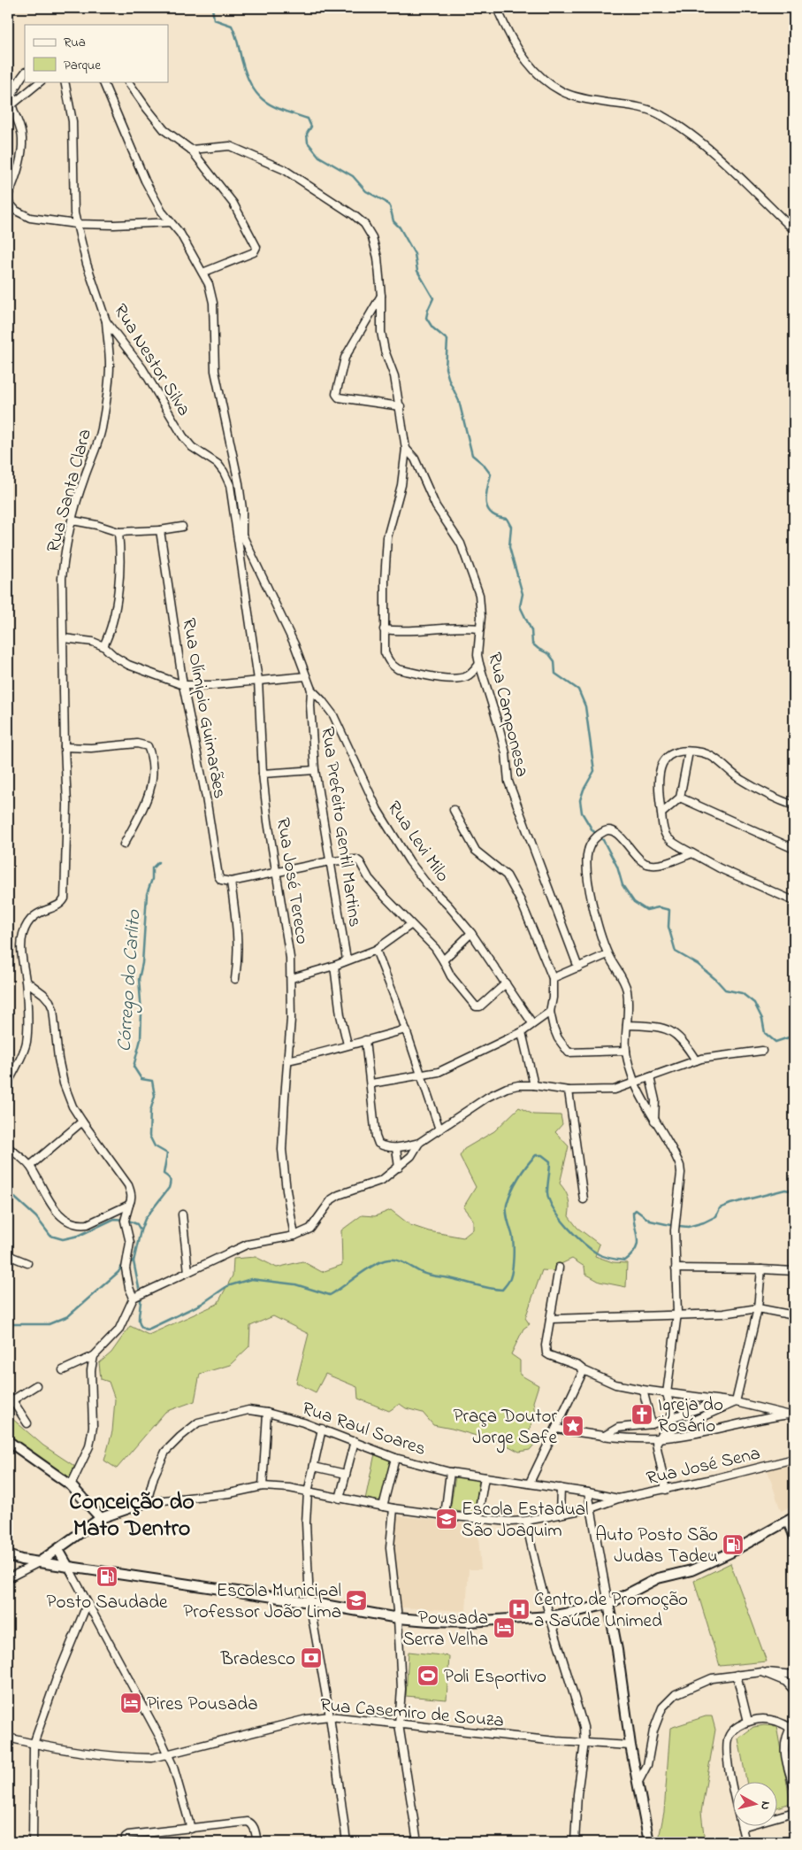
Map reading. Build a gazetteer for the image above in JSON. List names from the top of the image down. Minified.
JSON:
{"streets":{"street":["Rua Nestor Silva","Rua Santa Clara","Rua Olímipio Guimarães","Rua Camponesa","Rua Prefeito Gentil Martins","Rua Levi Milo","Rua José Tereco","Rua Raul Soares","Rua José Sena","Rua Casemiro de Souza"]},"crossings":[["Rua Nestor Silva","Rua Santa Clara"],["Rua Nestor Silva","Rua Prefeito Gentil Martins"],["Rua Nestor Silva","Rua José Tereco"],["Rua Prefeito Gentil Martins","Rua Levi Milo"],["Rua Prefeito Gentil Martins","Rua José Tereco"],["Rua Raul Soares","Rua José Sena"]],"districts":["Conceição do Mato Dentro"],"water":["Córrego do Carlito"],"places":{"church":["Igreja do Rosário"],"place":["Praça Doutor Jorge Safe"],"school or university":["Escola Estadual São Joaquim","Escola Municipal Professor João Lima"],"fuel station":["Auto Posto São Judas Tadeu","Posto Saudade"],"hospital":["Centro de Promoção a Saúde Unimed"],"hotel":["Pousada Serra Velha","Pires Pousada"],"bank":["Bradesco"],"sports":["Poli Esportivo"]},"legend":["Rua","Parque"],"north":"right"}
